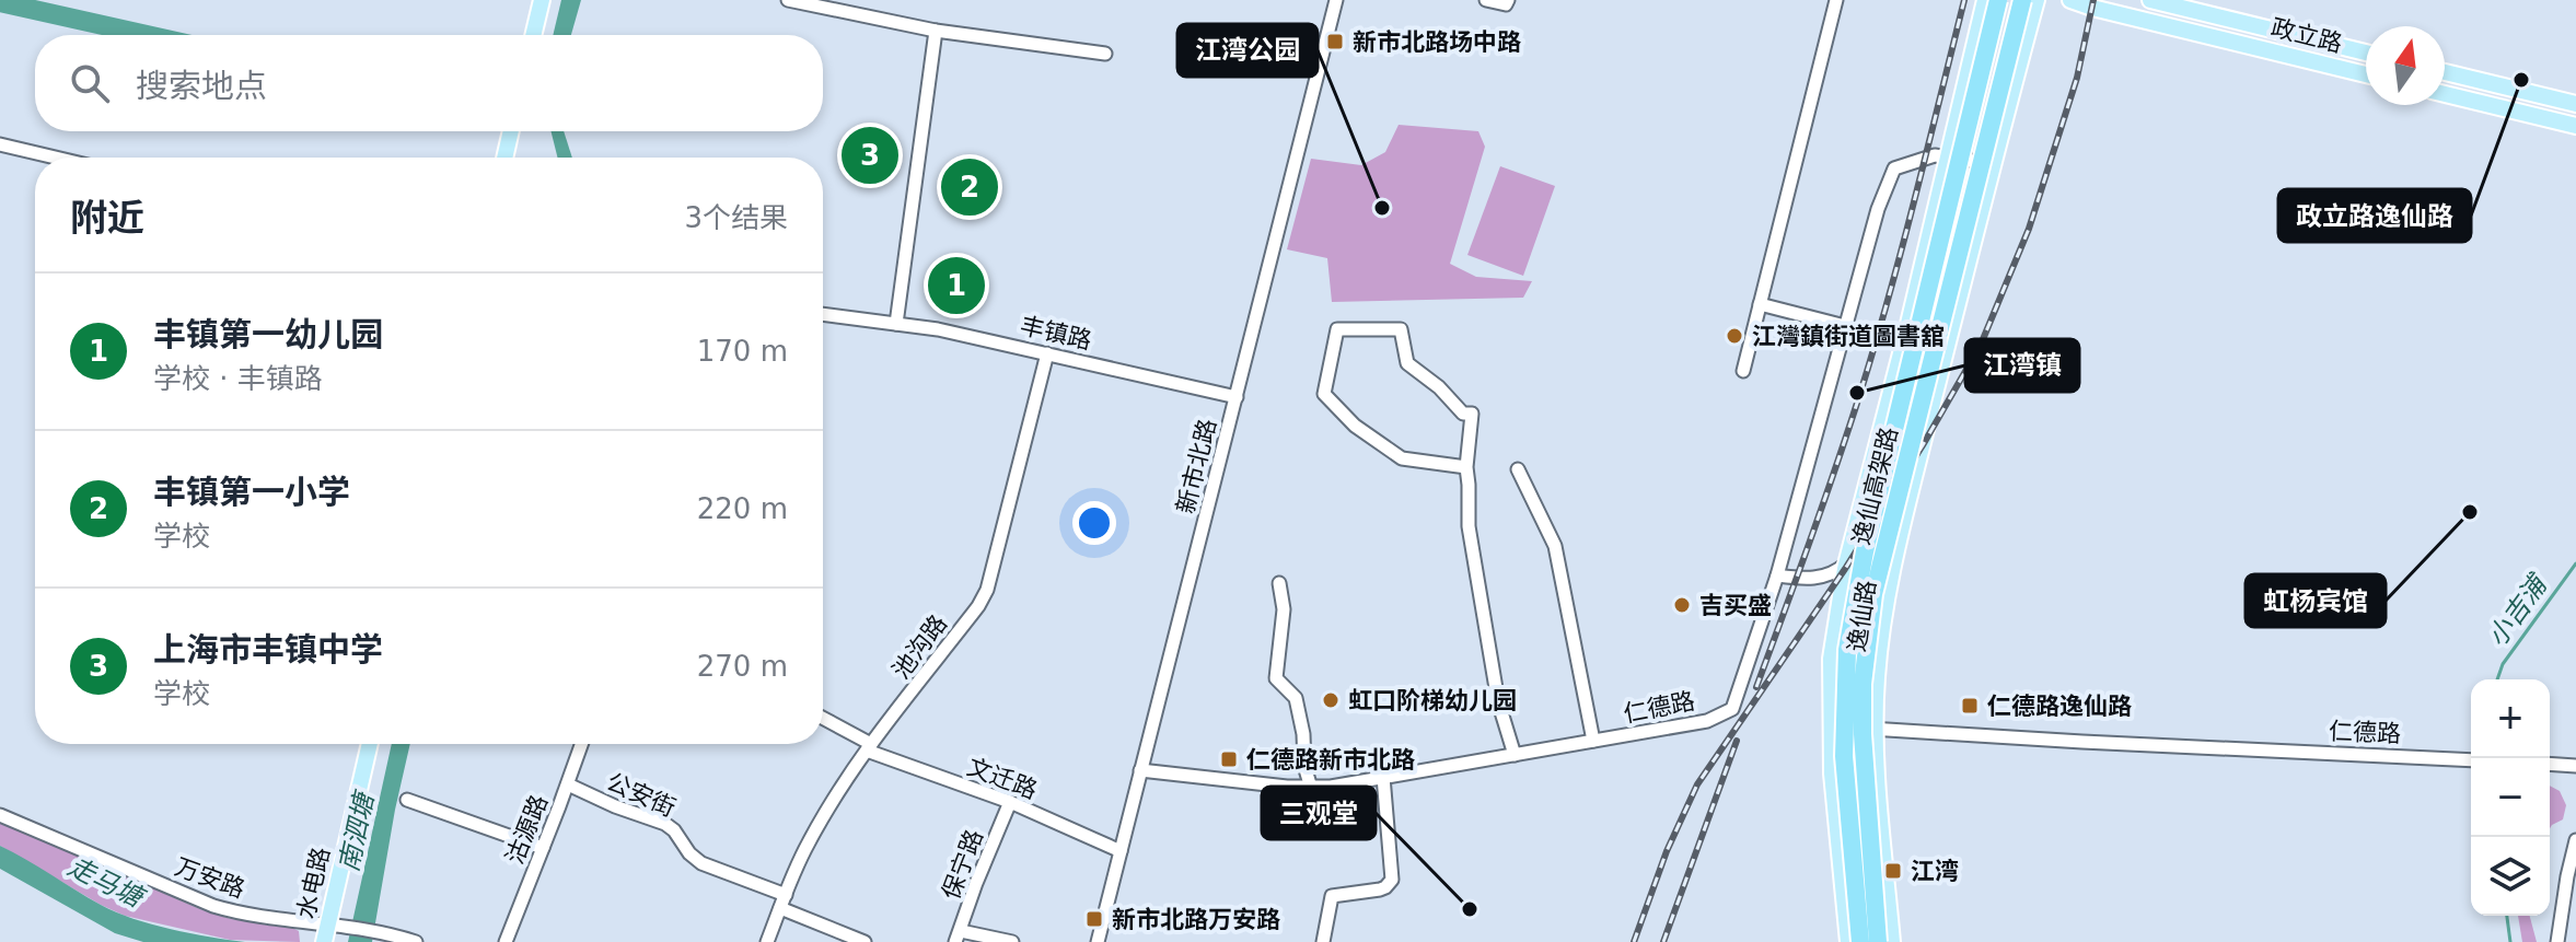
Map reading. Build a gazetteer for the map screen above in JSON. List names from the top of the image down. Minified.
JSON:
{"streets":{"highway":["逸仙高架路"],"main road":["政立路","逸仙路","水电路"],"street":["丰镇路","新市北路","池沟路","仁德路","文迁路","公安街","沽源路","保宁路","万安路"]},"crossings":[["丰镇路","新市北路"],["丰镇路","池沟路"],["新市北路","仁德路"],["新市北路","文迁路"],["逸仙路","仁德路"],["池沟路","文迁路"],["池沟路","公安街"],["文迁路","保宁路"],["公安街","沽源路"],["万安路","水电路"]],"water":["小吉浦","南泗塘","走马塘"],"places":{"transit":["新市北路场中路","仁德路逸仙路","仁德路新市北路","江湾","新市北路万安路"],"other":["政立路逸仙路","江湾公园","江灣鎮街道圖書舘","江湾镇","虹杨宾馆","吉买盛","虹口阶梯幼儿园","三观堂"]},"north":"top","page":{"search":"搜索地点","pins":["3","2","1"],"heading":["附近","3个结果"],"list":[{"mark":"1","name":"丰镇第一幼儿园","note":"学校 · 丰镇路","value":"170 m"},{"mark":"2","name":"丰镇第一小学","note":"学校","value":"220 m"},{"mark":"3","name":"上海市丰镇中学","note":"学校","value":"270 m"}],"map_buttons":["+","−"]}}
